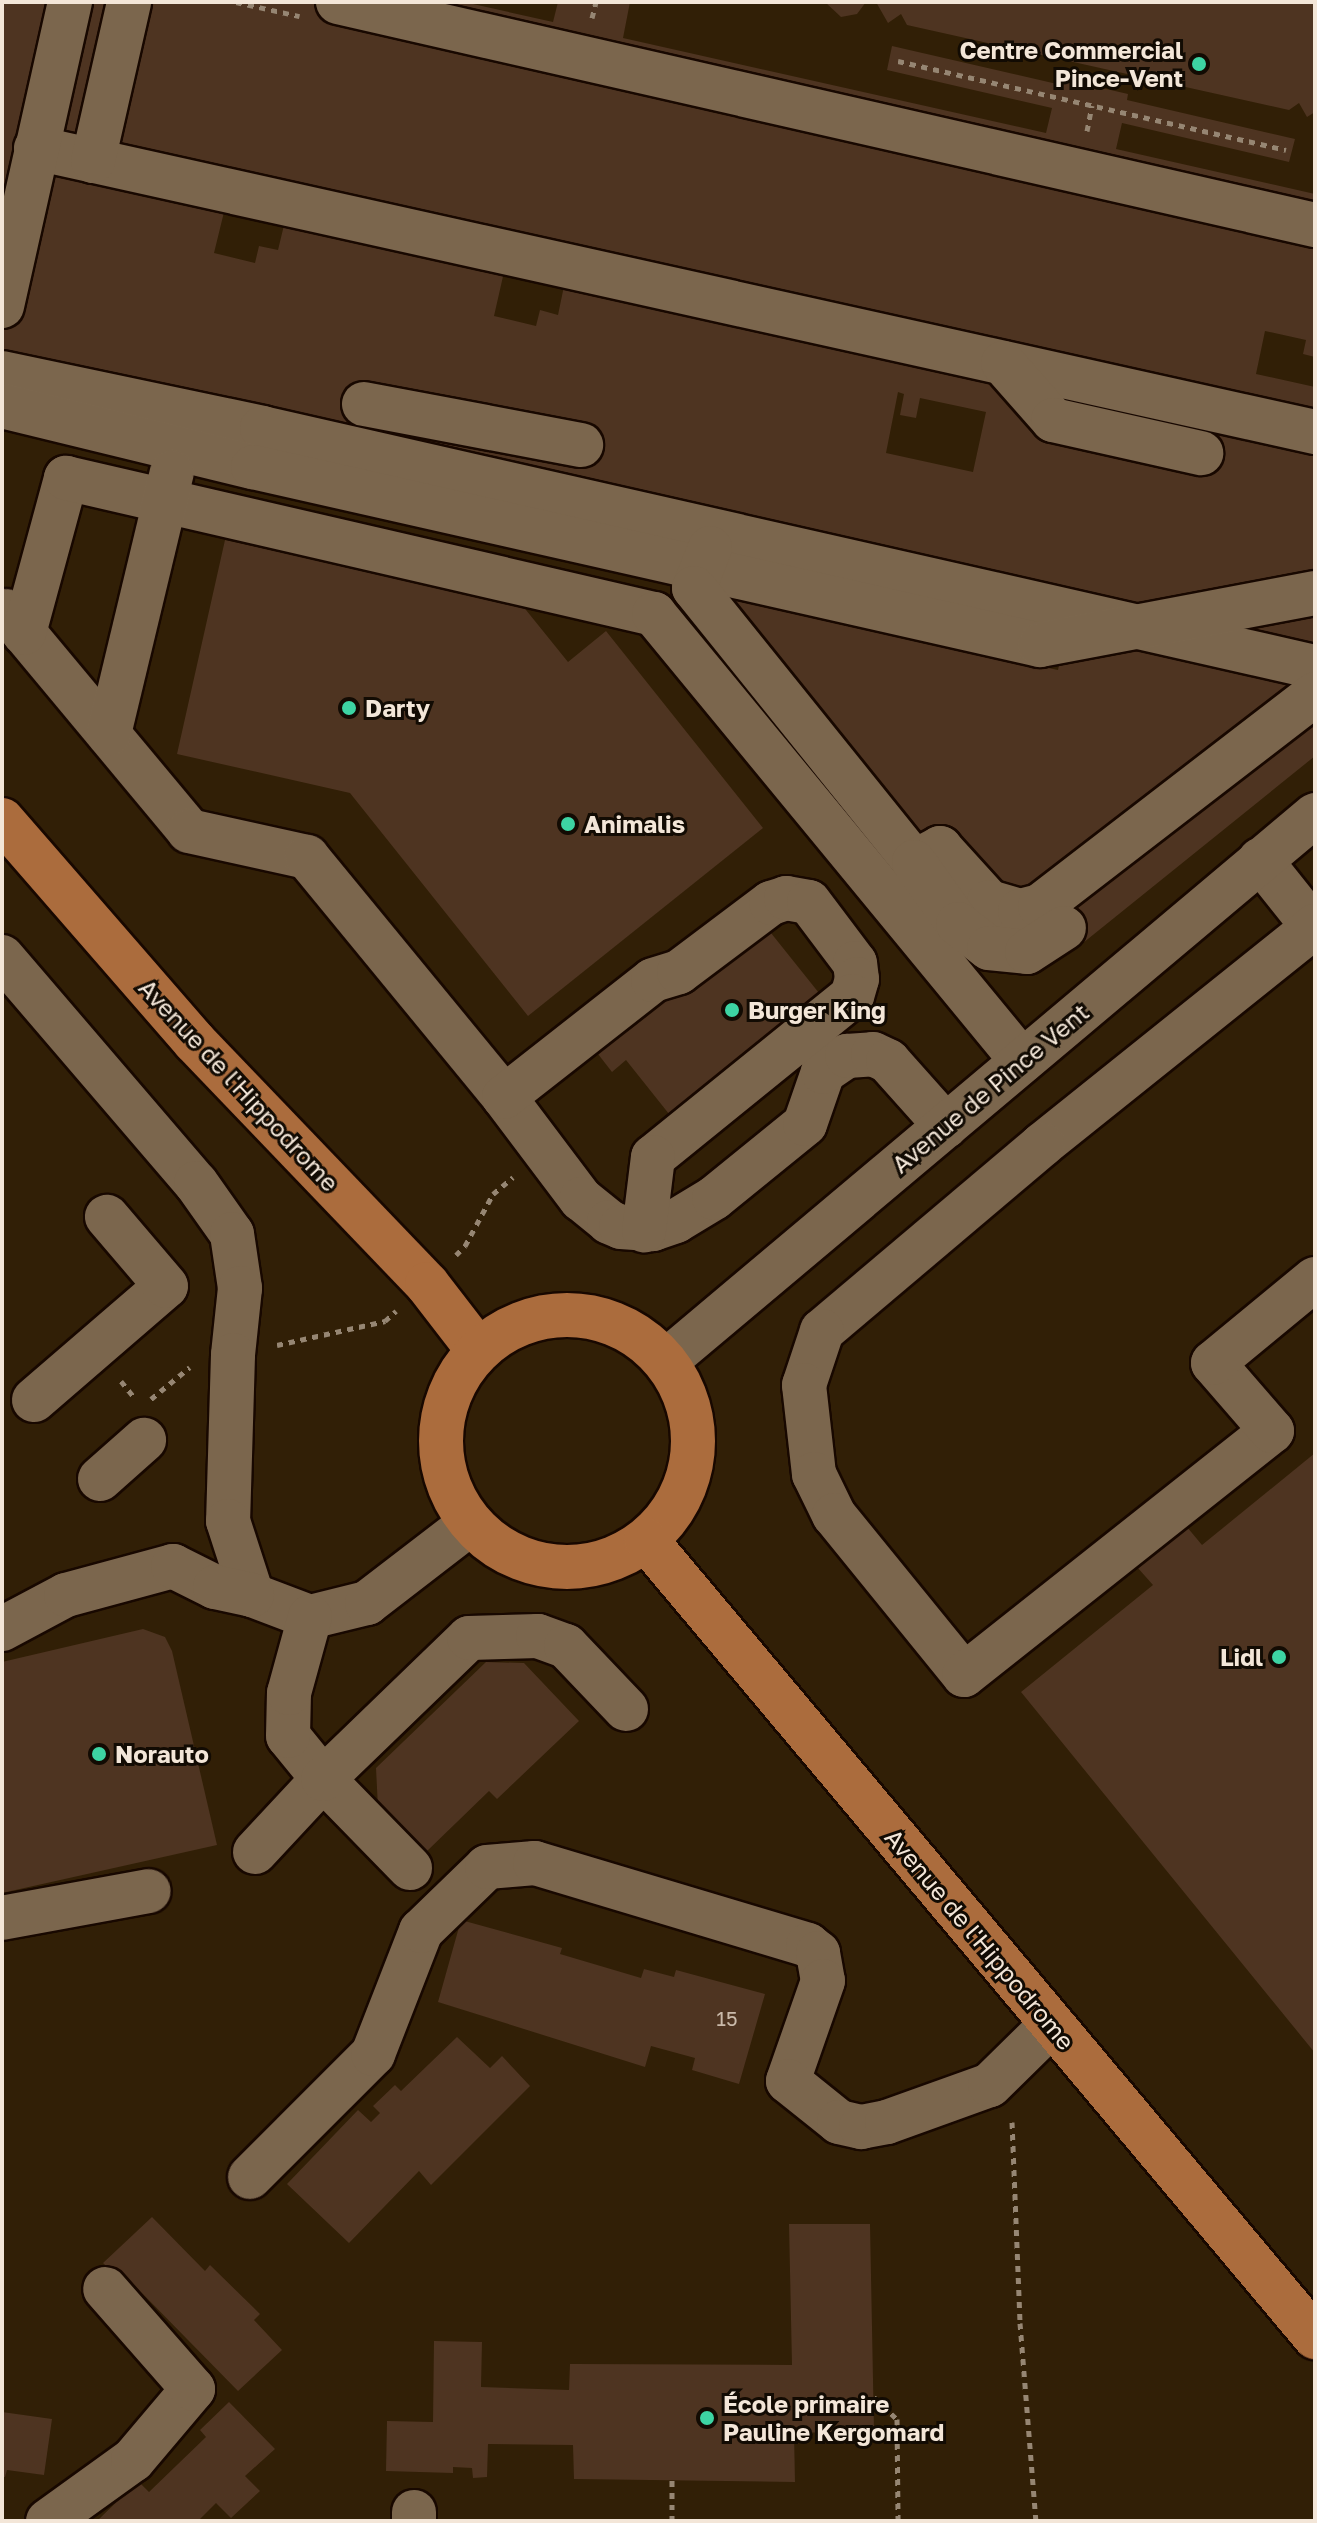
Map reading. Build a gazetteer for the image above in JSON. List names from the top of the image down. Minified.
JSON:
{"streets":{"main road":["Avenue de l'Hippodrome"],"street":["Avenue de Pince Vent"]},"crossings":[["Avenue de l'Hippodrome","Avenue de Pince Vent"]],"places":["Centre Commercial Pince-Vent","Darty","Animalis","Burger King","Lidl","Norauto","École primaire Pauline Kergomard"],"house_numbers":["15"]}
